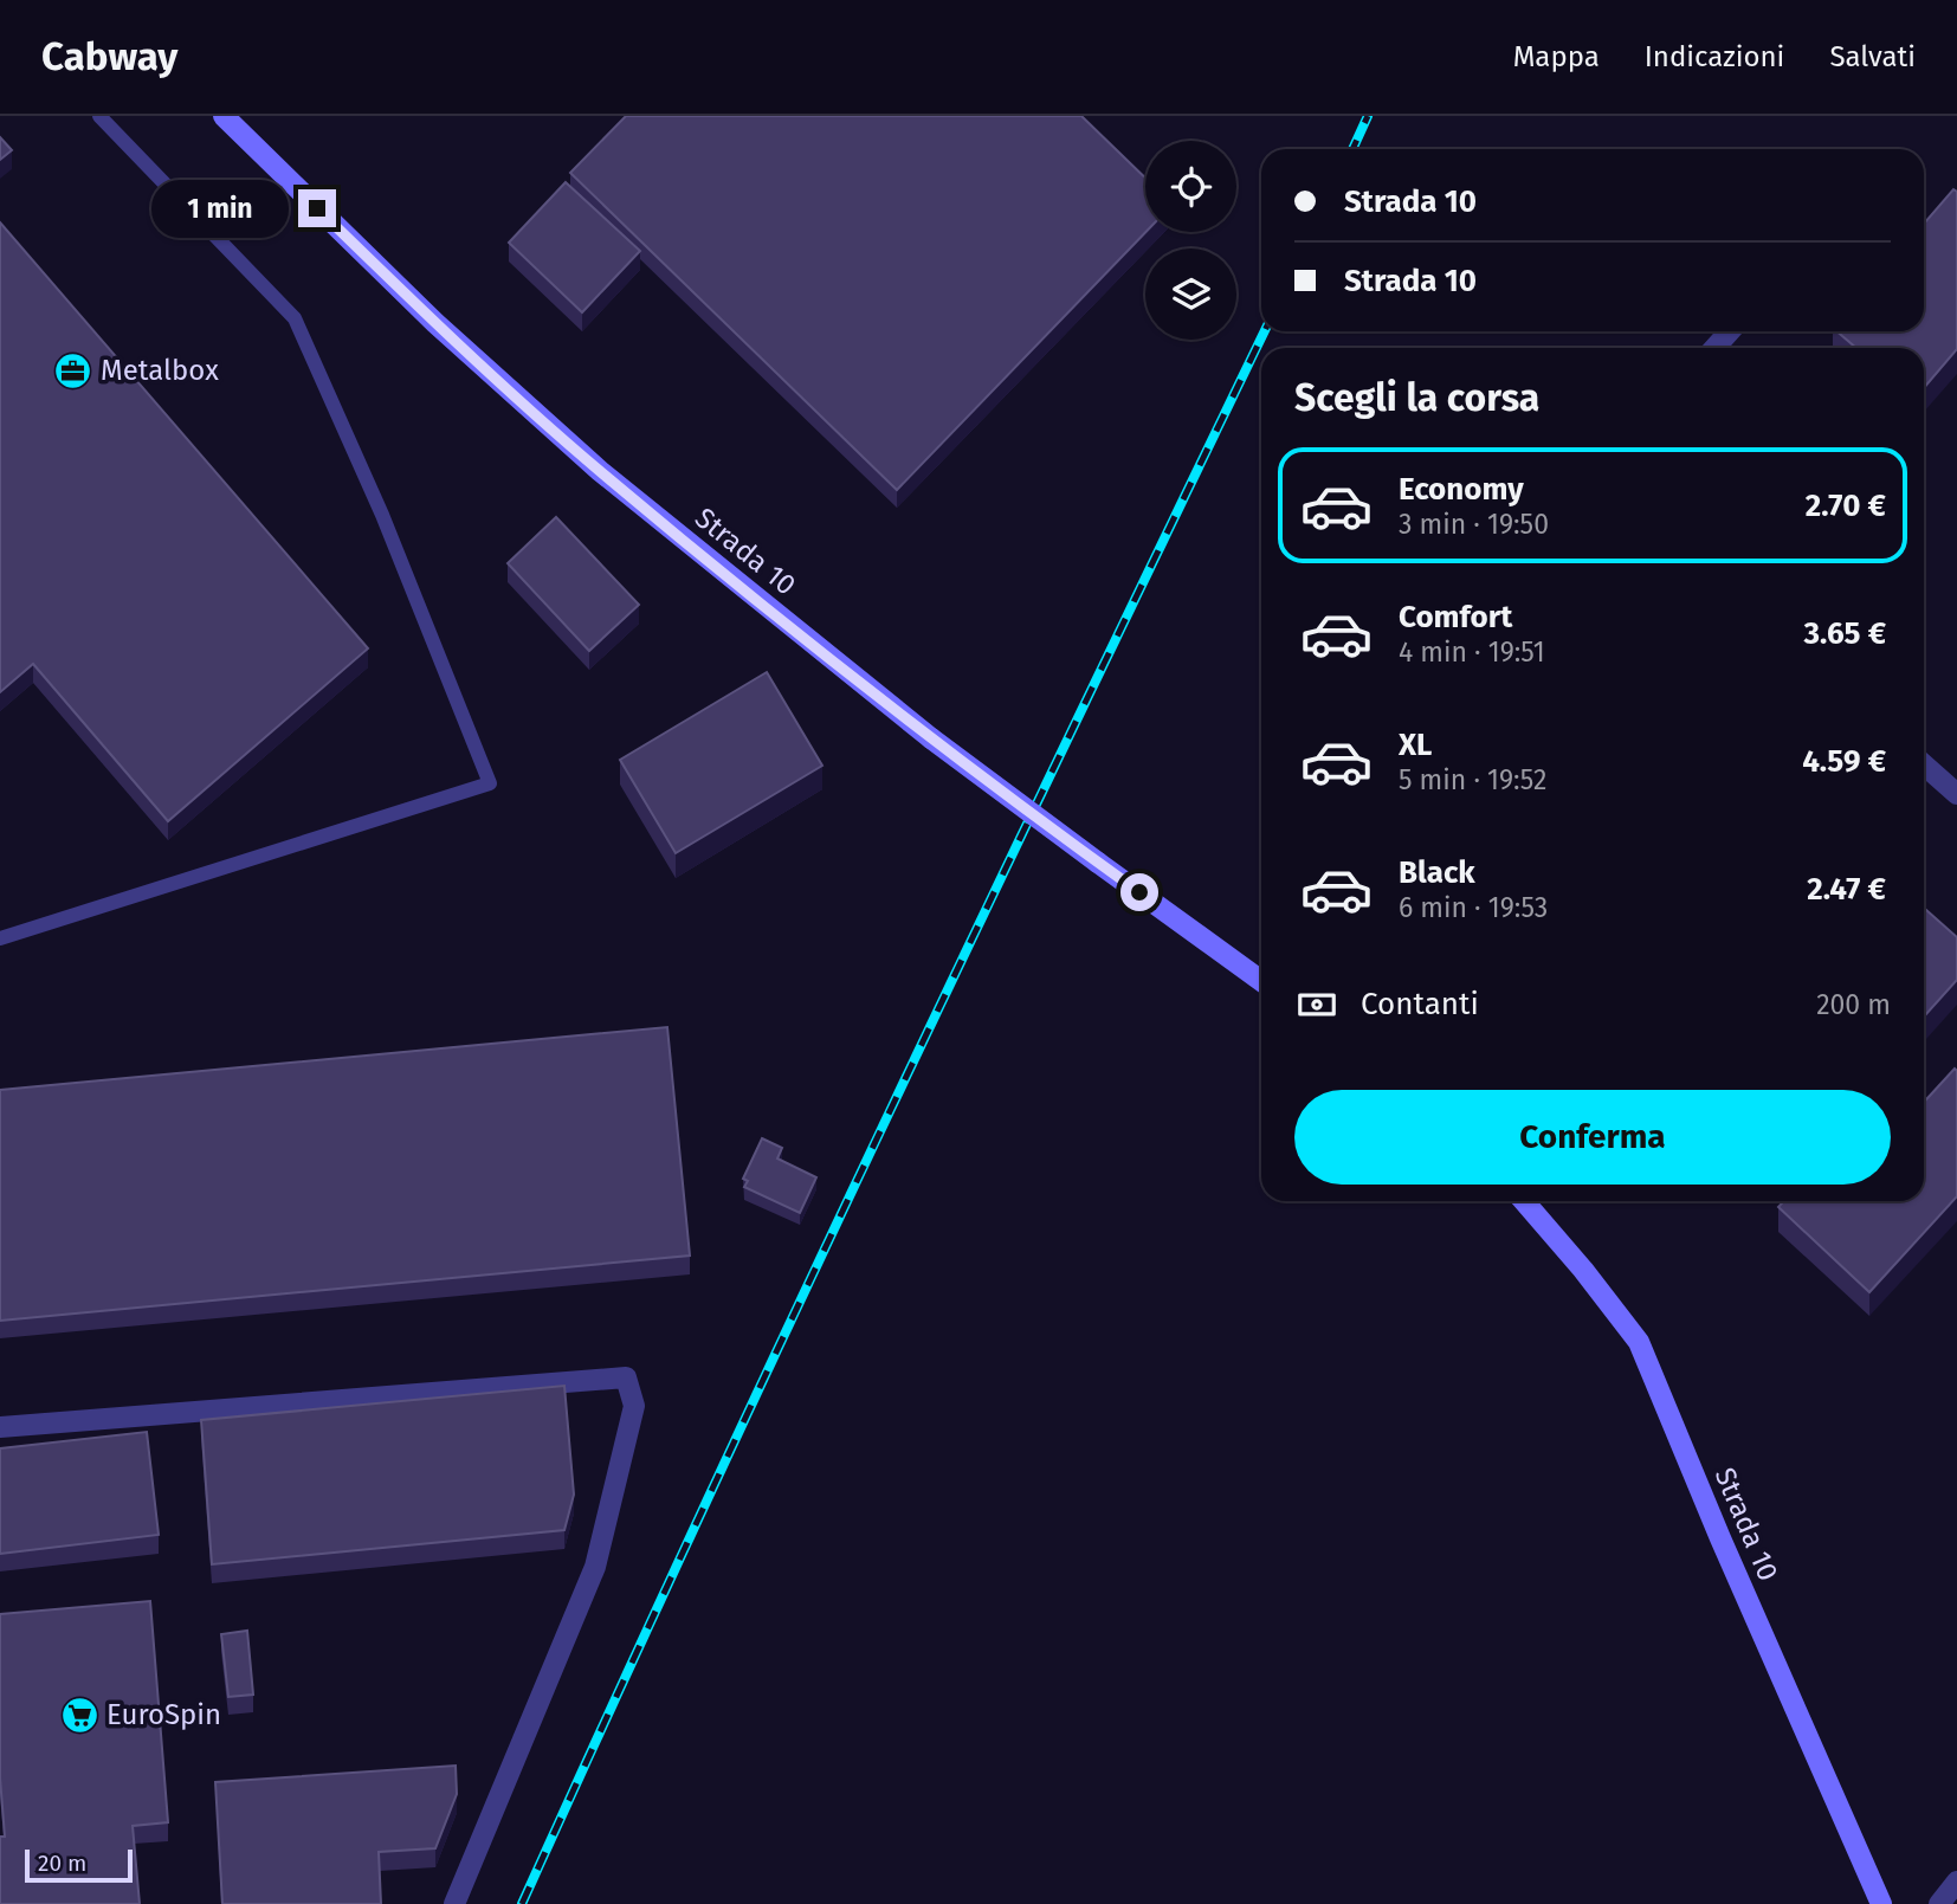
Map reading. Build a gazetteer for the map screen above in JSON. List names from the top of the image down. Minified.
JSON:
{"streets":{"street":["Strada 10"]},"places":{"office":["Metalbox"],"supermarket":["EuroSpin"]},"scale_bar":"20 m","page":{"header":"Cabway","nav":["Mappa","Indicazioni","Salvati"],"banner":["Strada 10","Strada 10"],"bubble":"1 min","heading":"Scegli la corsa","list":[{"name":"Economy","note":"3 min · 19:50","value":"2.70 €"},{"name":"Comfort","note":"4 min · 19:51","value":"3.65 €"},{"name":"XL","note":"5 min · 19:52","value":"4.59 €"},{"name":"Black","note":"6 min · 19:53","value":"2.47 €"}],"pay":["Contanti","200 m"],"buttons":"Conferma","scale":"20 m"}}
